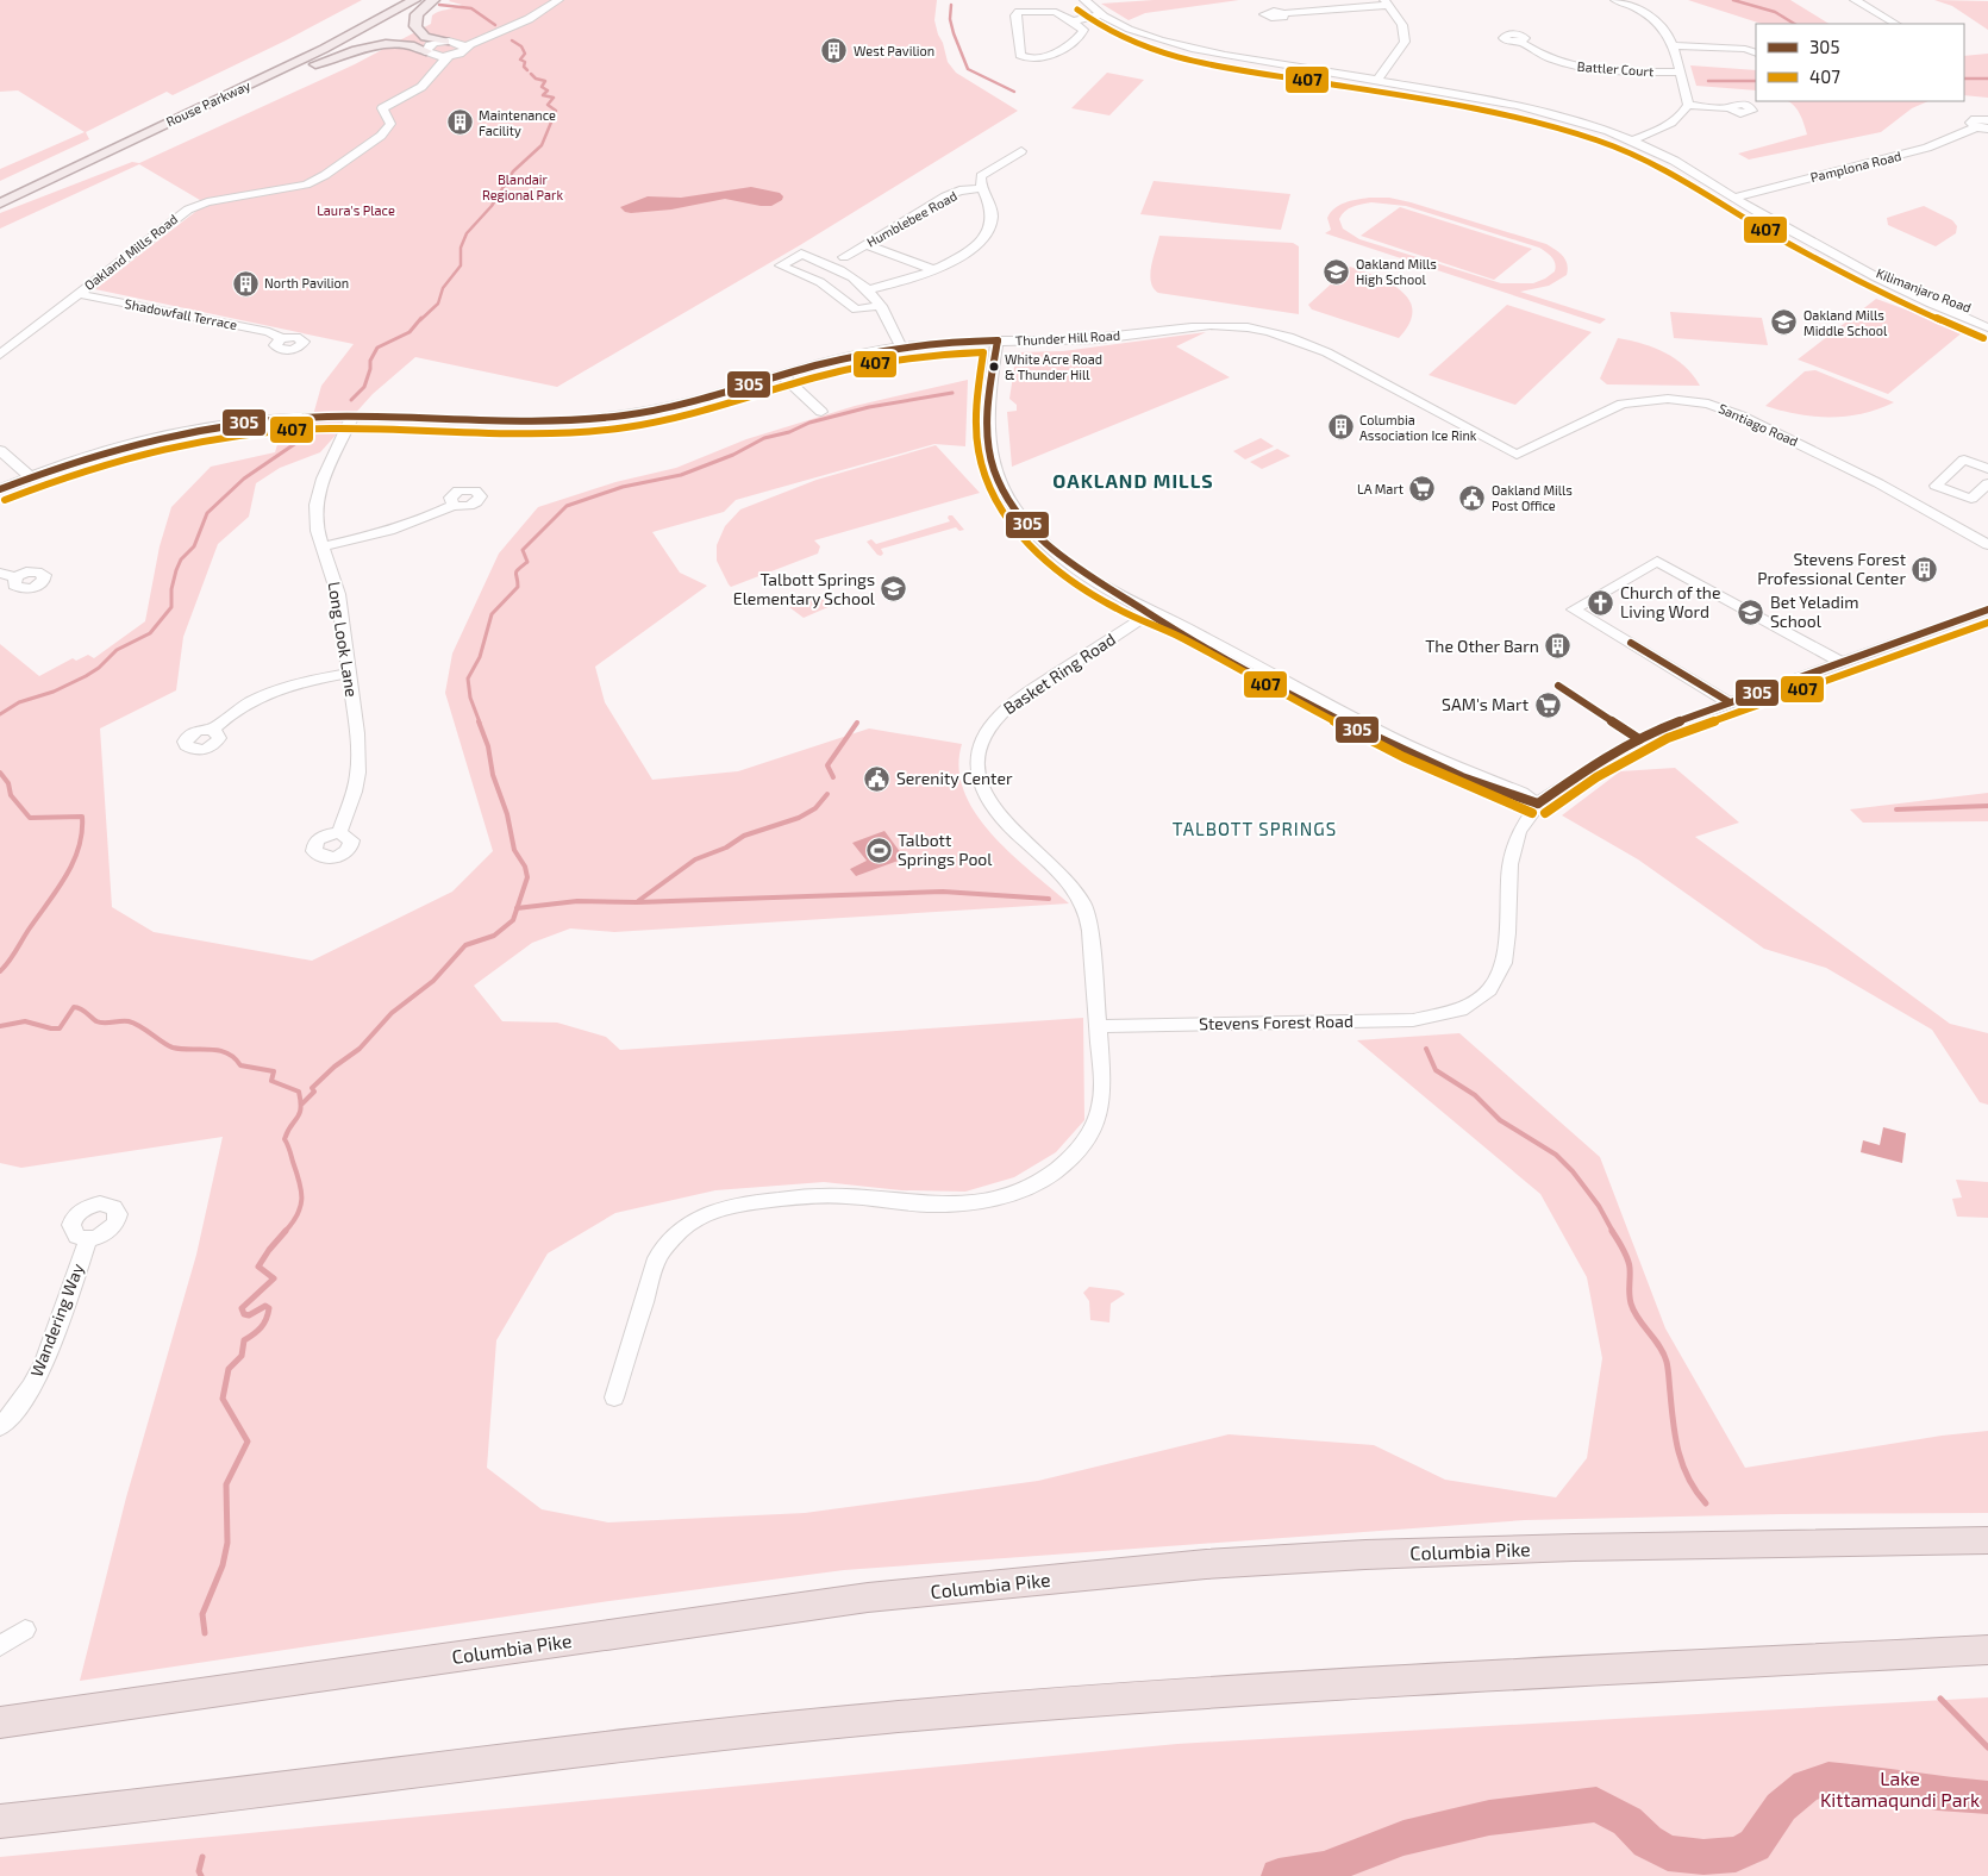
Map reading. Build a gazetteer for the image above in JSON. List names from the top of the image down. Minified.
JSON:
{"streets":{"highway":["Columbia Pike"],"main road":["Rouse Parkway"],"street":["Battler Court","Pamplona Road","Humblebee Road","Oakland Mills Road","Kilimanjaro Road","Shadowfall Terrace","Thunder Hill Road","Santiago Road","Long Look Lane","Basket Ring Road","Stevens Forest Road","Wandering Way"]},"crossings":[["Pamplona Road","Kilimanjaro Road"],["Oakland Mills Road","Shadowfall Terrace"],["Thunder Hill Road","Santiago Road"],["Thunder Hill Road","Long Look Lane"],["Basket Ring Road","Stevens Forest Road"]],"districts":["OAKLAND MILLS","TALBOTT SPRINGS"],"parks":["Blandair Regional Park","Laura's Place","Lake Kittamaqundi Park"],"places":{"building":["West Pavilion","Maintenance Facility","North Pavilion","Columbia Association Ice Rink","Stevens Forest Professional Center","The Other Barn"],"school or university":["Oakland Mills High School","Oakland Mills Middle School","Talbott Springs Elementary School","Bet Yeladim School"],"other":["White Acre Road & Thunder Hill"],"supermarket":["LA Mart","SAM's Mart"],"public building":["Oakland Mills Post Office","Serenity Center"],"church":["Church of the Living Word"],"sports":["Talbott Springs Pool"]},"lines":["transit line 407","transit line 305"],"legend":["305","407"]}
